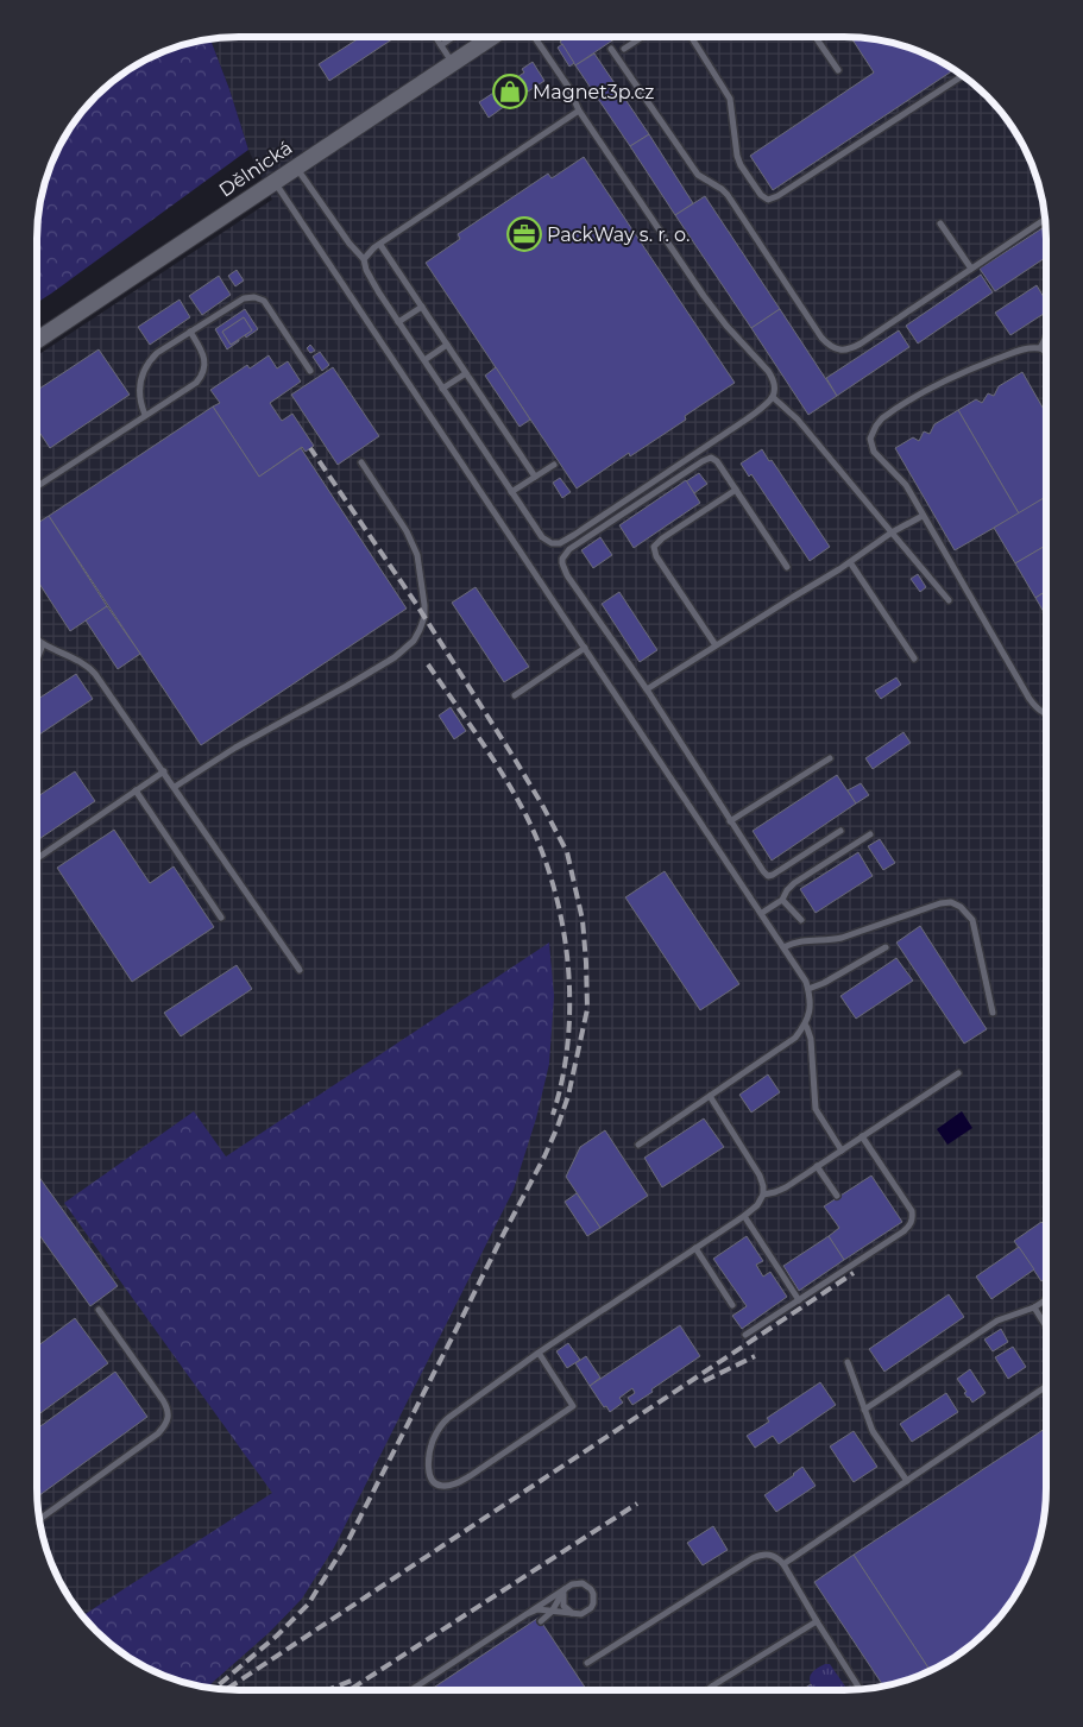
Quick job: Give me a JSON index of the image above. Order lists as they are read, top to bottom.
{
  "streets": {
    "street": ["Dělnická"]
  },
  "places": {
    "shop": ["Magnet3p.cz"],
    "office": ["PackWay s. r. o."]
  }
}
